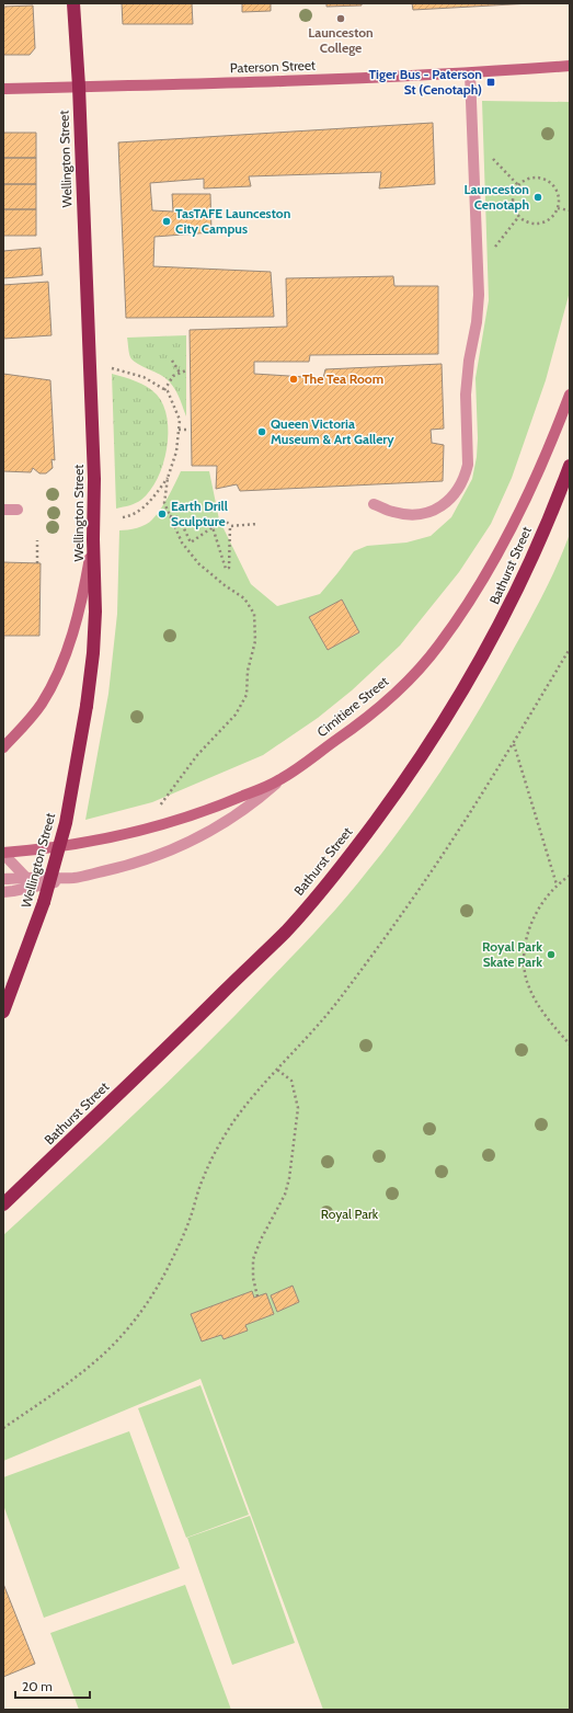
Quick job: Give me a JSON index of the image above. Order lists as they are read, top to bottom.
{
  "streets": {
    "highway": ["Wellington Street", "Bathurst Street"],
    "main road": ["Paterson Street", "Cimitiere Street"]
  },
  "crossings": [
    ["Paterson Street", "Wellington Street"]
  ],
  "parks": ["Royal Park"],
  "places": {
    "other": [
      "Launceston College",
      "Launceston Cenotaph",
      "TasTAFE Launceston City Campus",
      "The Tea Room",
      "Queen Victoria Museum & Art Gallery",
      "Earth Drill Sculpture",
      "Royal Park Skate Park"
    ],
    "transit": ["Tiger Bus - Paterson St (Cenotaph)"]
  },
  "scale_bar": "20 m"
}
